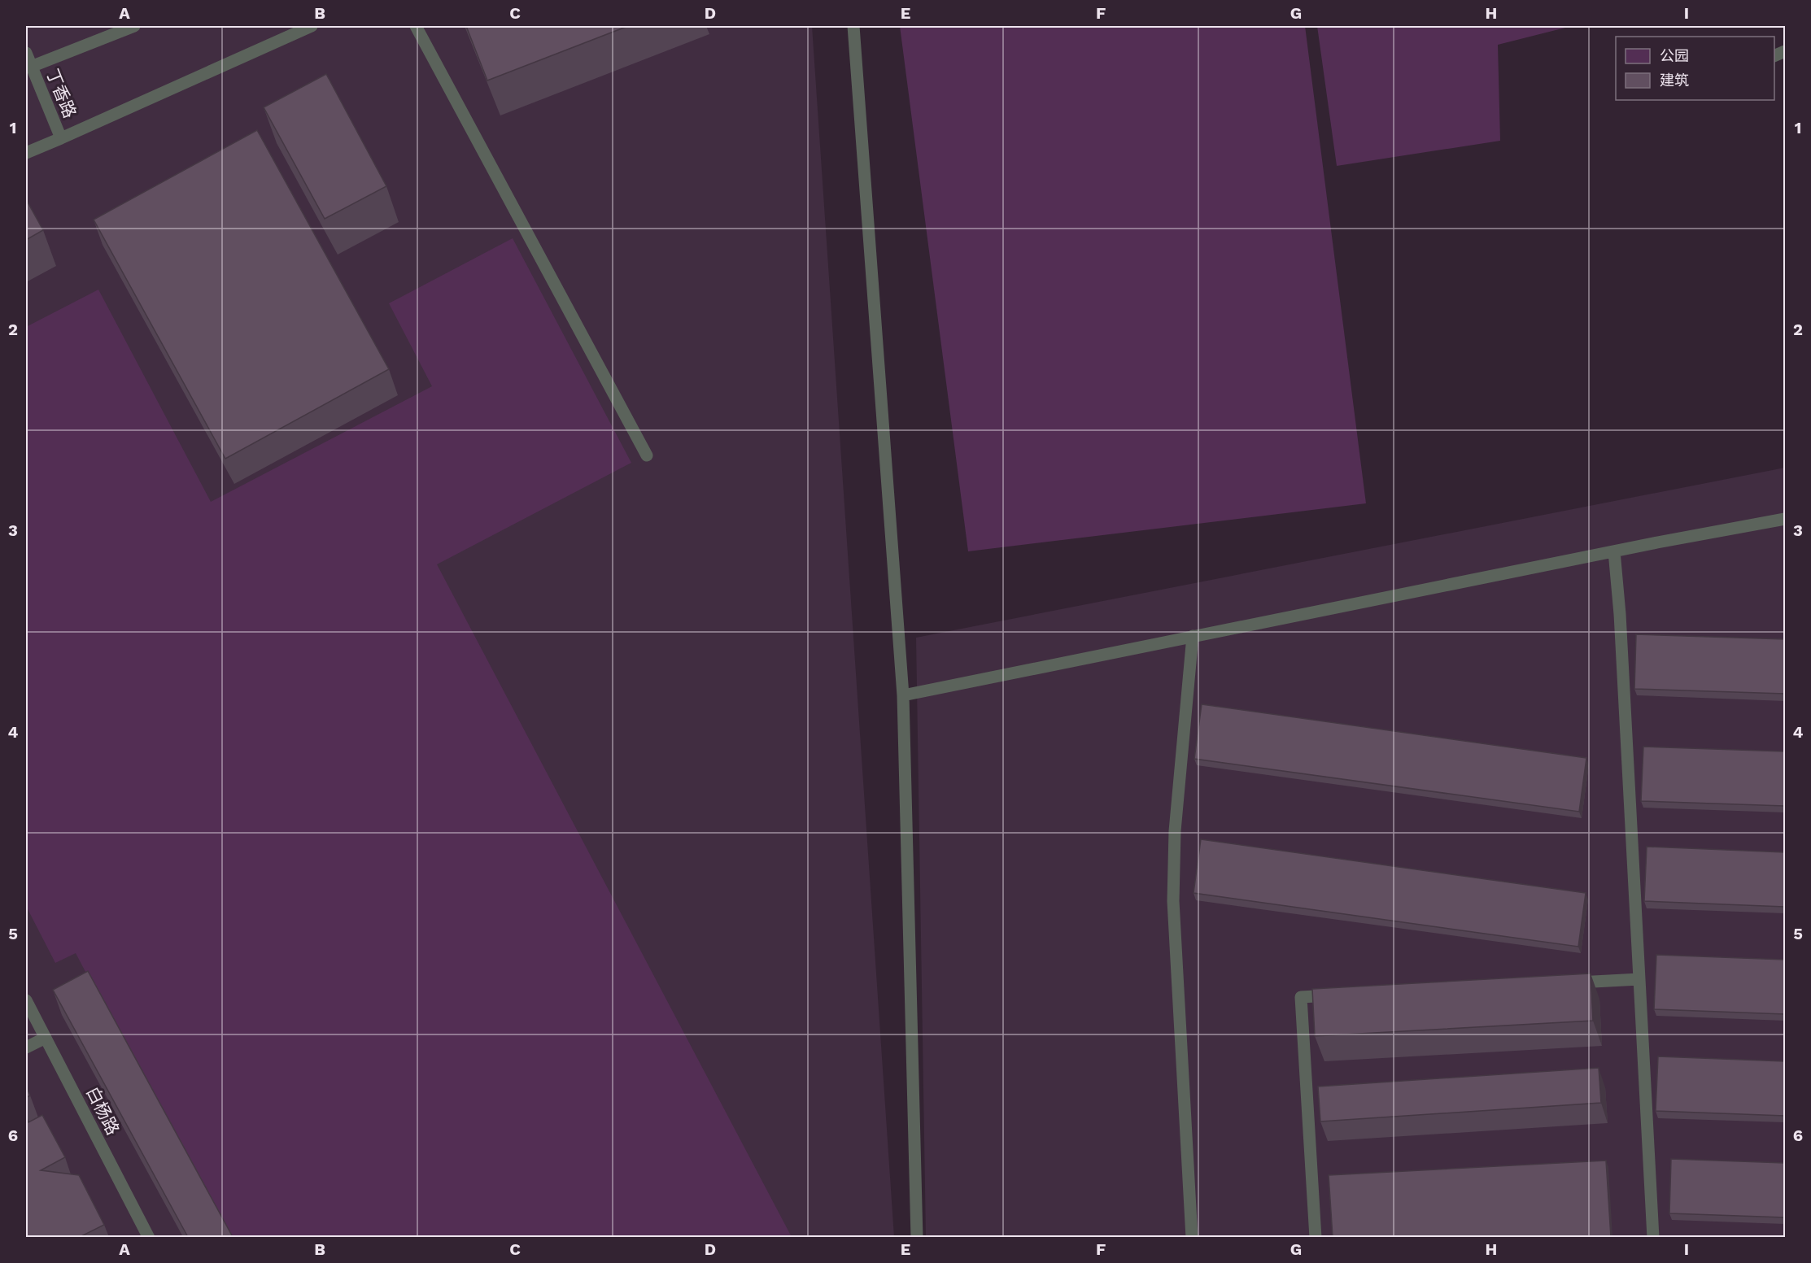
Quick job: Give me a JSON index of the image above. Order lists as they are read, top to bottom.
{
  "streets": {
    "lane": ["丁香路", "白杨路"]
  },
  "legend": ["公园", "建筑"],
  "grid": {
    "columns": [
      "A",
      "B",
      "C",
      "D",
      "E",
      "F",
      "G",
      "H",
      "I"
    ],
    "rows": [
      "1",
      "2",
      "3",
      "4",
      "5",
      "6"
    ]
  }
}
